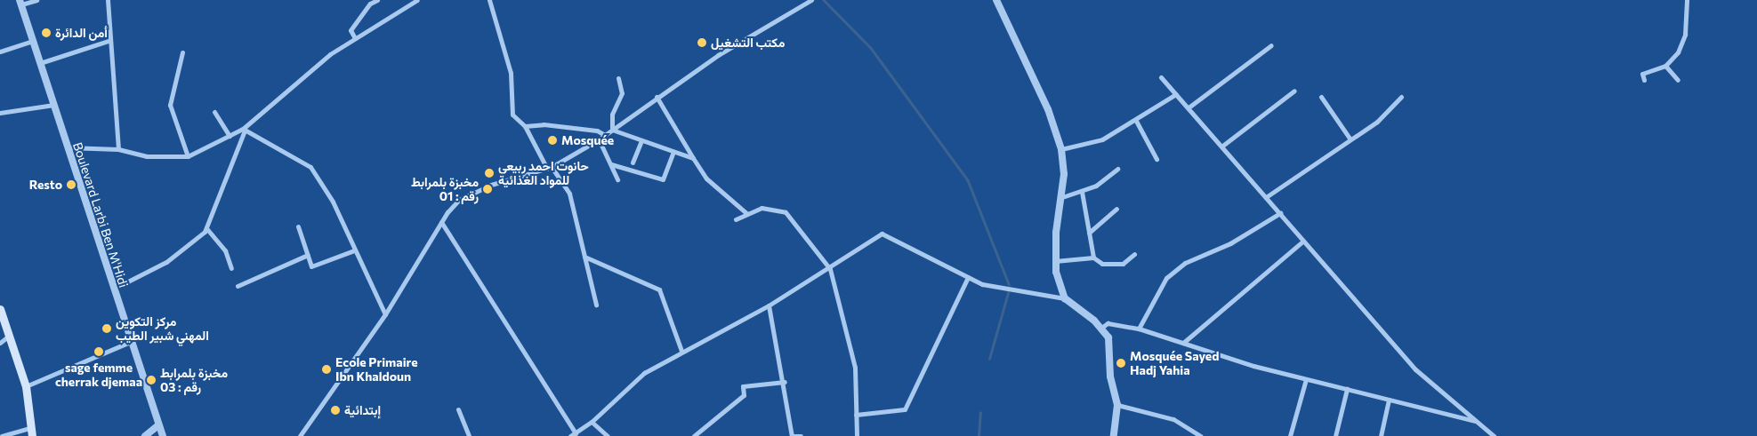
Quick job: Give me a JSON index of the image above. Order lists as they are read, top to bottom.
{
  "streets": {
    "street": ["Boulevard Larbi Ben M'Hidi"]
  },
  "places": [
    "أمن الدائرة",
    "مكتب التشغيل",
    "Mosquée",
    "حانوت احمد ربيعي للمواد الغذائية",
    "Resto",
    "مخبزة بلمرابط رقم : 01",
    "مركز التكوين المهني شبير الطيب",
    "sage femme cherrak djemaa",
    "Mosquée Sayed Hadj Yahia",
    "Ecole Primaire Ibn Khaldoun",
    "مخبزة بلمرابط رقم : 03",
    "إبتدائية"
  ]
}
